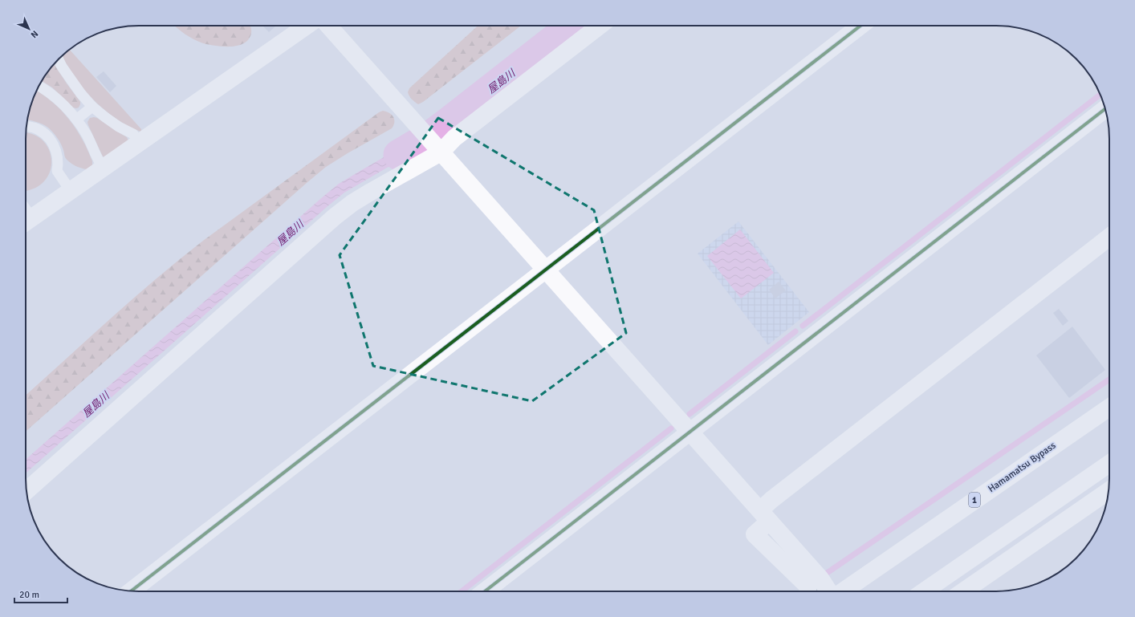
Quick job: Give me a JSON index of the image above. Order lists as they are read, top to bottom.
{
  "streets": {
    "main road": ["Hamamatsu Bypass", "1"]
  },
  "water": ["屋島川"],
  "scale_bar": "20 m",
  "north": "bottom right"
}
